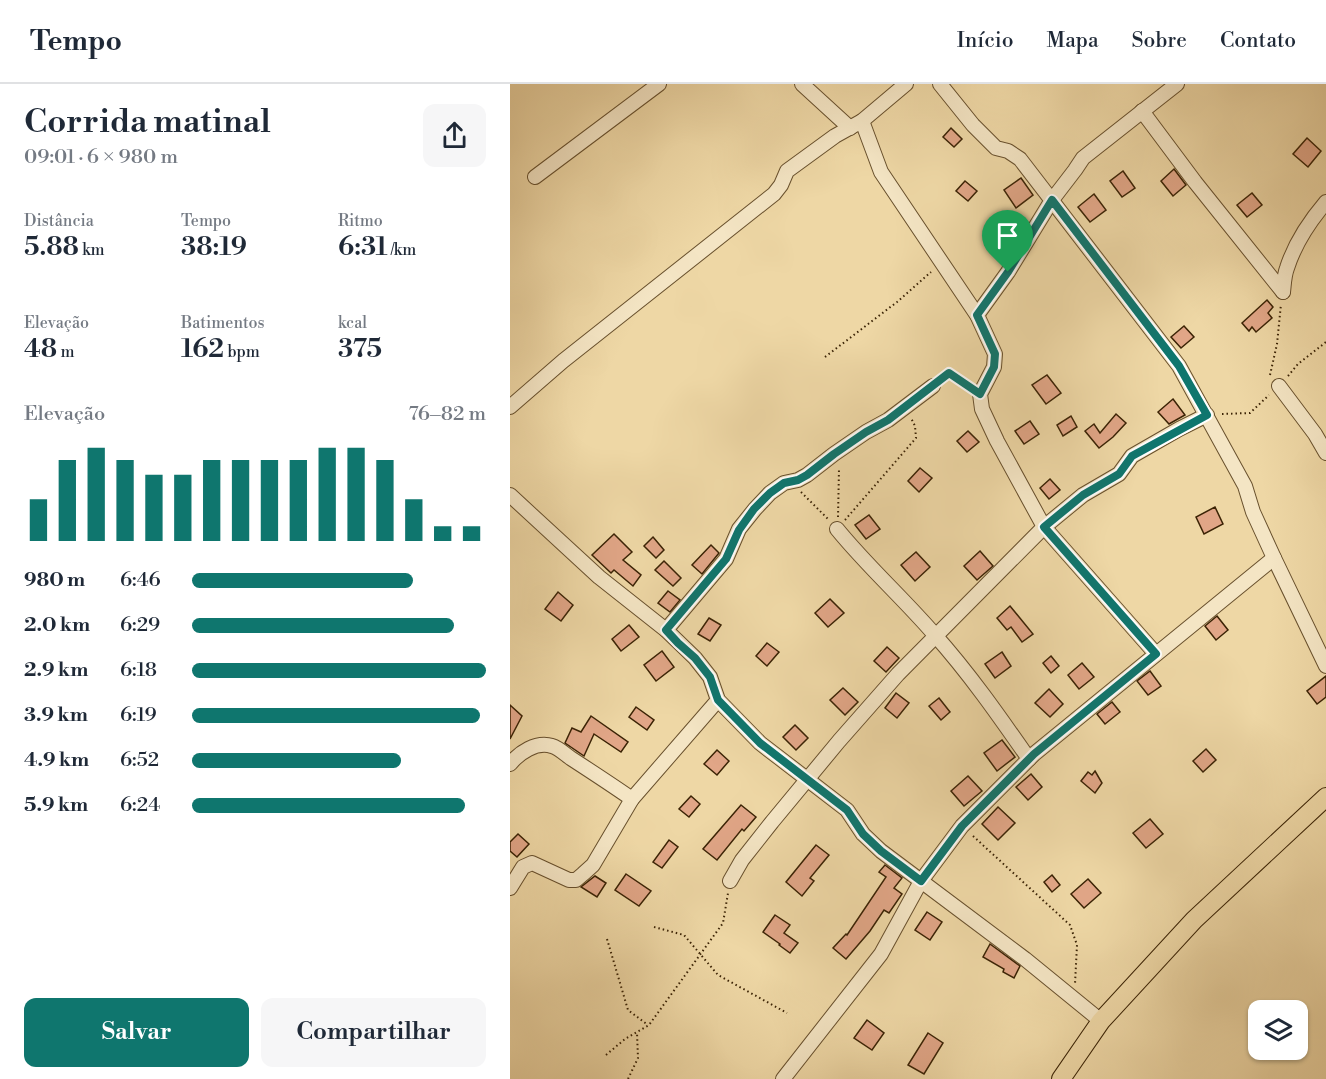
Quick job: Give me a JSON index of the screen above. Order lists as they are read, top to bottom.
{
  "page": {
    "header": "Tempo",
    "nav": [
      "Início",
      "Mapa",
      "Sobre",
      "Contato"
    ],
    "heading": ["Corrida matinal", "09:01 · 6 × 980 m"],
    "stats": [
      ["Distância", "5.88 km"],
      ["Tempo", "38:19"],
      ["Ritmo", "6:31 /km"],
      ["Elevação", "48 m"],
      ["Batimentos", "162 bpm"],
      ["kcal", "375"]
    ],
    "chart": ["Elevação", "76–82 m"],
    "list": [
      {
        "name": "980 m",
        "note": "6:46"
      },
      {
        "name": "2.0 km",
        "note": "6:29"
      },
      {
        "name": "2.9 km",
        "note": "6:18"
      },
      {
        "name": "3.9 km",
        "note": "6:19"
      },
      {
        "name": "4.9 km",
        "note": "6:52"
      },
      {
        "name": "5.9 km",
        "note": "6:24"
      }
    ],
    "buttons": ["Salvar", "Compartilhar"]
  }
}
